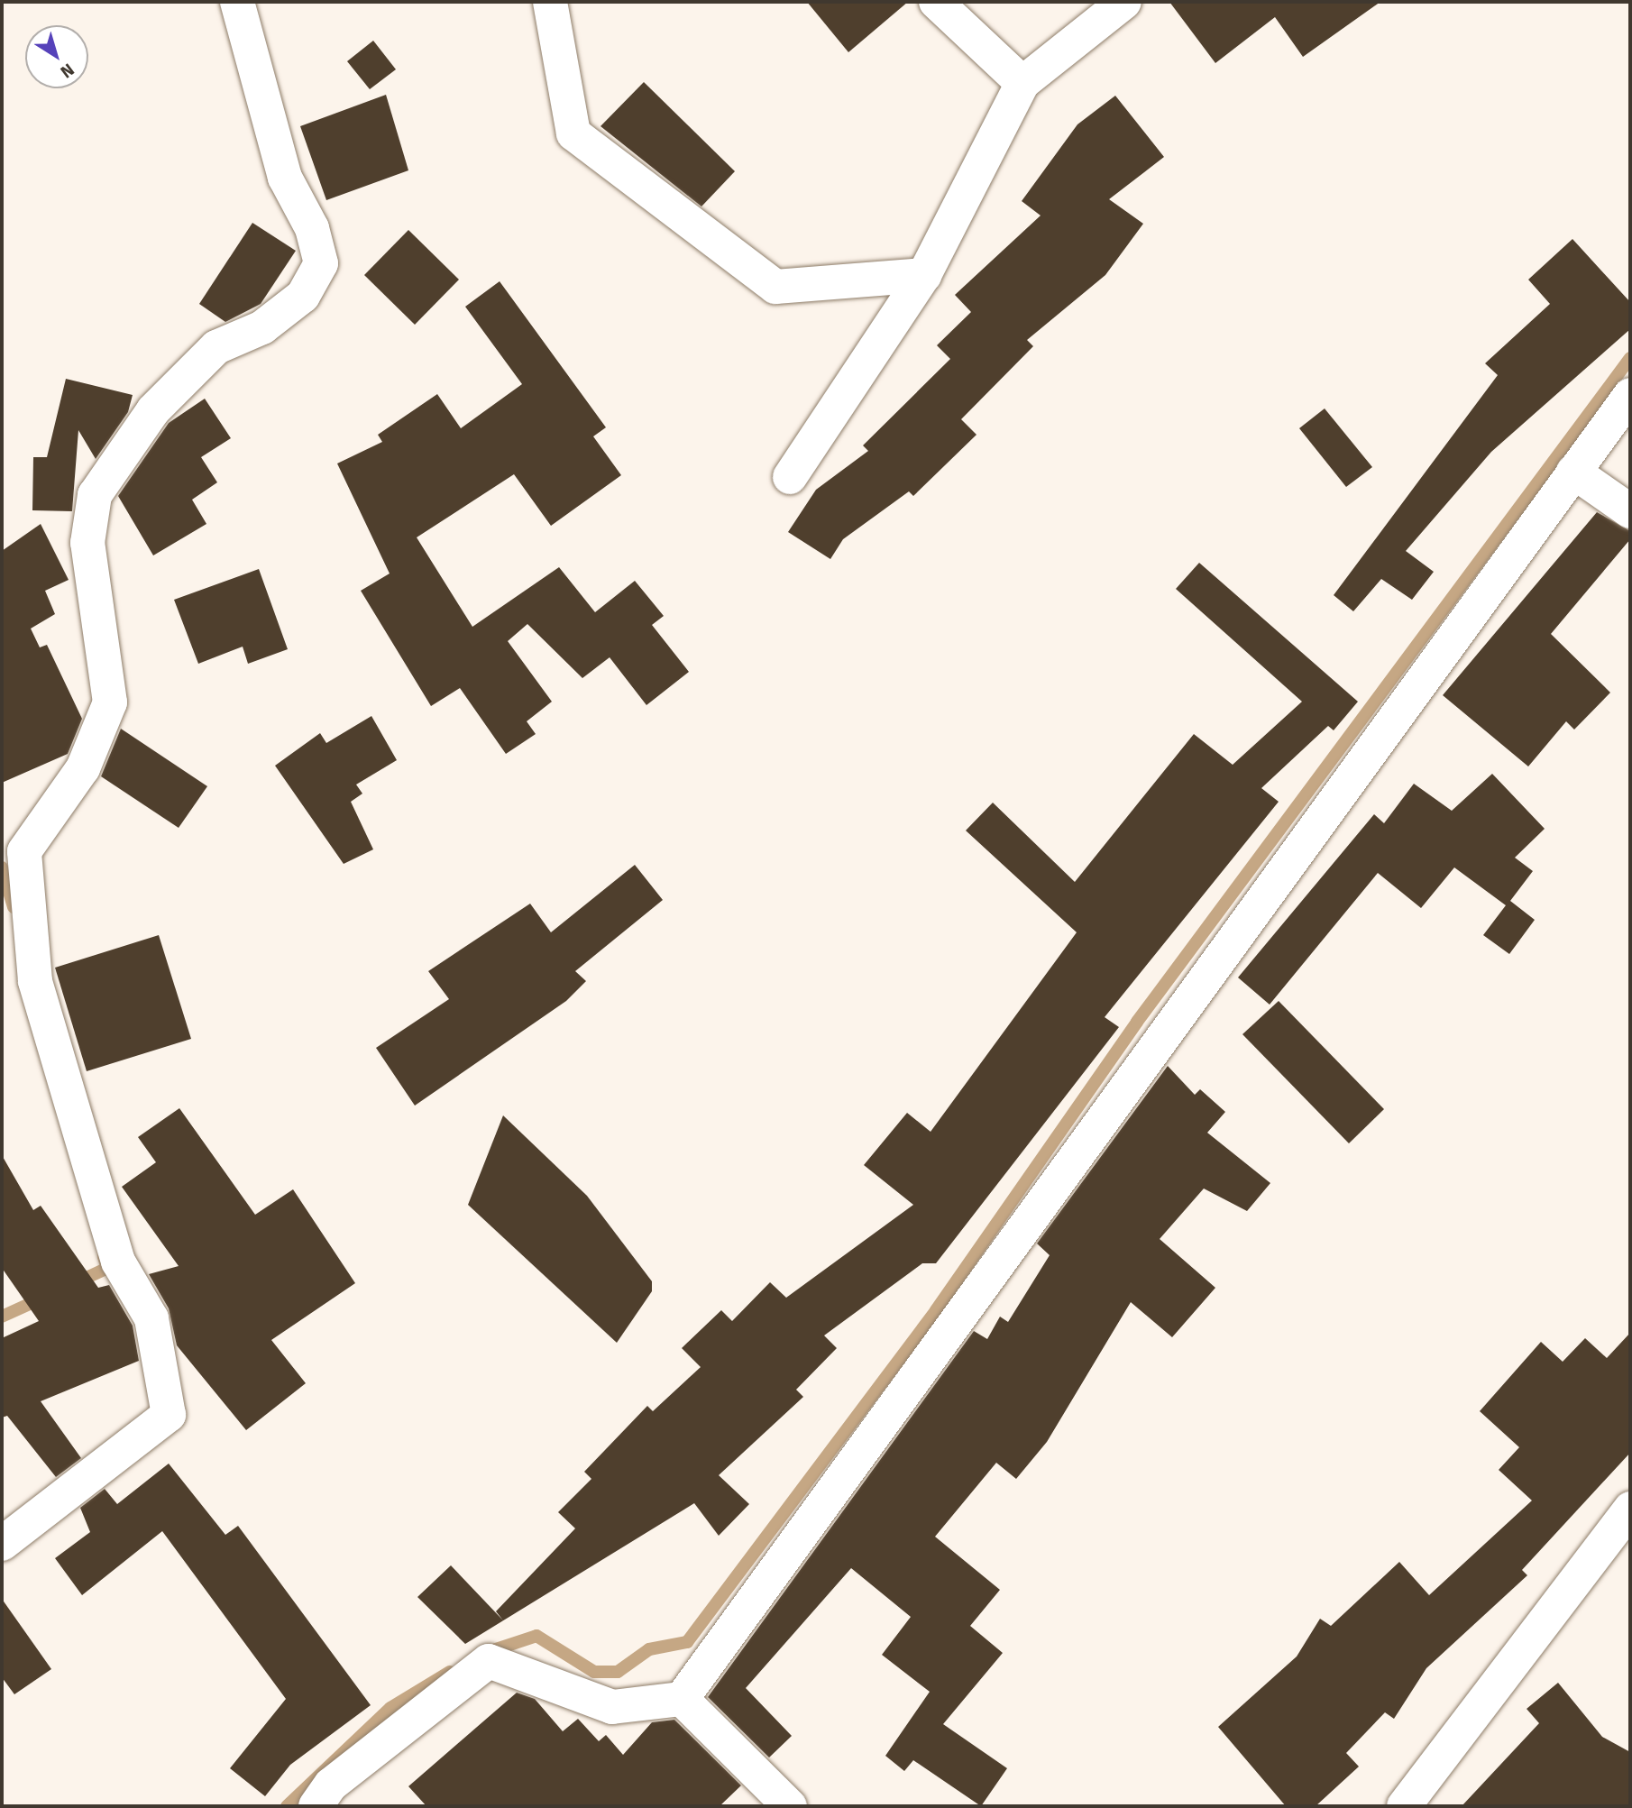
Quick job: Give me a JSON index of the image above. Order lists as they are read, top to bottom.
{
  "north": "bottom right"
}
